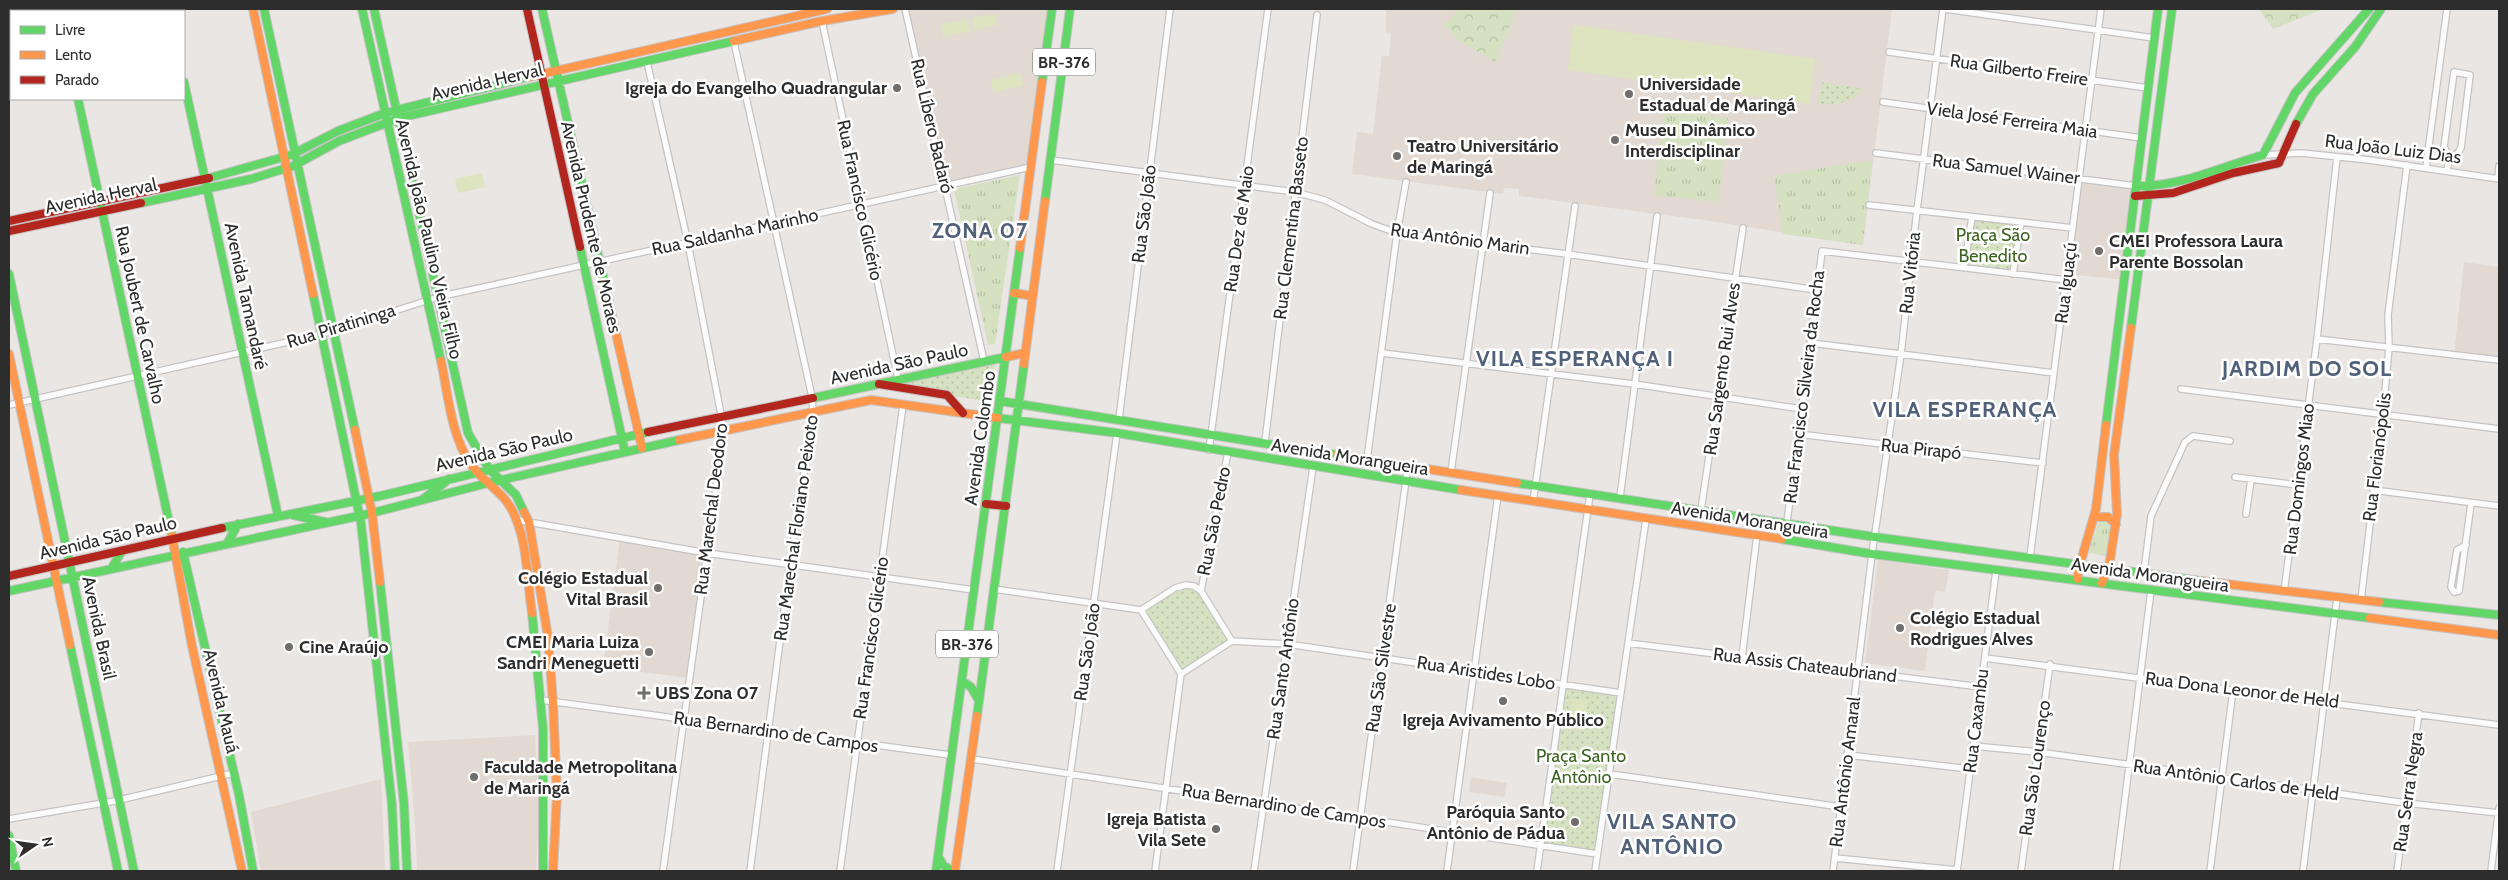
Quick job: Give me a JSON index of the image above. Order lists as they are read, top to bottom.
{
  "streets": {
    "main road": [
      "BR-376",
      "Avenida Herval",
      "Rua João Luiz Dias",
      "Avenida Prudente de Moraes",
      "Avenida João Paulino Vieira Filho",
      "Avenida Tamandaré",
      "Rua Joubert de Carvalho",
      "Avenida São Paulo",
      "Avenida Colombo",
      "Avenida Morangueira",
      "Avenida Brasil",
      "Avenida Mauá"
    ],
    "street": [
      "Rua Gilberto Freire",
      "Viela José Ferreira Maia",
      "Rua Líbero Badaró",
      "Rua Samuel Wainer",
      "Rua Francisco Glicério",
      "Rua São João",
      "Rua Clementina Basseto",
      "Rua Dez de Maio",
      "Rua Saldanha Marinho",
      "Rua Antônio Marin",
      "Rua Vitória",
      "Rua Iguaçú",
      "Rua Piratininga",
      "Rua Sargento Rui Alves",
      "Rua Francisco Silveira da Rocha",
      "Rua Pirapó",
      "Rua Florianópolis",
      "Rua Domingos Miao",
      "Rua Marechal Deodoro",
      "Rua São Pedro",
      "Rua Marechal Floriano Peixoto",
      "Rua Assis Chateaubriand",
      "Rua São Silvestre",
      "Rua Santo Antônio",
      "Rua Aristides Lobo",
      "Rua Dona Leonor de Held",
      "Rua Caxambu",
      "Rua Bernardino de Campos",
      "Rua São Lourenço",
      "Rua Antônio Amaral",
      "Rua Antônio Carlos de Held",
      "Rua Serra Negra"
    ]
  },
  "crossings": [
    ["Rua Gilberto Freire", "Rua Vitória"],
    ["Rua Gilberto Freire", "Rua Iguaçú"],
    ["Avenida Herval", "Rua Francisco Glicério"],
    ["Avenida Herval", "Avenida Prudente de Moraes"],
    ["Avenida Herval", "Avenida João Paulino Vieira Filho"],
    ["Avenida Herval", "Avenida Tamandaré"],
    ["Avenida Herval", "Rua Joubert de Carvalho"],
    ["Avenida Herval", "Rua Marechal Deodoro"],
    ["Avenida Herval", "Rua Marechal Floriano Peixoto"],
    ["Viela José Ferreira Maia", "Rua Vitória"],
    ["Viela José Ferreira Maia", "Rua Iguaçú"],
    ["Rua Líbero Badaró", "Rua Saldanha Marinho"],
    ["Rua Líbero Badaró", "Avenida São Paulo"],
    ["Rua João Luiz Dias", "Rua Samuel Wainer"],
    ["Rua João Luiz Dias", "Rua Florianópolis"],
    ["Rua João Luiz Dias", "Rua Domingos Miao"],
    ["Rua Samuel Wainer", "Rua Vitória"],
    ["Rua Samuel Wainer", "Rua Iguaçú"],
    ["Rua Francisco Glicério", "Rua Saldanha Marinho"],
    ["Rua Francisco Glicério", "Avenida São Paulo"],
    ["Rua Francisco Glicério", "Rua Bernardino de Campos"],
    ["Rua São João", "Rua Antônio Marin"],
    ["Rua São João", "Avenida Morangueira"],
    ["Rua São João", "Rua Bernardino de Campos"],
    ["Avenida Prudente de Moraes", "Rua Saldanha Marinho"],
    ["Avenida Prudente de Moraes", "Avenida São Paulo"],
    ["Rua Clementina Basseto", "Rua Antônio Marin"],
    ["Rua Clementina Basseto", "Avenida Morangueira"],
    ["Rua Dez de Maio", "Rua Antônio Marin"],
    ["Rua Dez de Maio", "Avenida Morangueira"],
    ["Rua Saldanha Marinho", "Avenida João Paulino Vieira Filho"],
    ["Rua Saldanha Marinho", "Rua Piratininga"],
    ["Rua Saldanha Marinho", "Avenida Colombo"],
    ["Rua Saldanha Marinho", "Rua Marechal Deodoro"],
    ["Rua Saldanha Marinho", "Rua Marechal Floriano Peixoto"],
    ["Avenida João Paulino Vieira Filho", "Rua Piratininga"],
    ["Avenida João Paulino Vieira Filho", "Avenida São Paulo"],
    ["Avenida João Paulino Vieira Filho", "Rua Bernardino de Campos"],
    ["Rua Antônio Marin", "Rua Sargento Rui Alves"],
    ["Rua Antônio Marin", "Rua Francisco Silveira da Rocha"],
    ["Rua Antônio Marin", "Avenida Colombo"],
    ["Rua Vitória", "Rua Francisco Silveira da Rocha"],
    ["Rua Vitória", "Rua Pirapó"],
    ["Rua Vitória", "Avenida Morangueira"],
    ["Rua Vitória", "Rua Antônio Amaral"],
    ["Rua Iguaçú", "Rua Pirapó"],
    ["Rua Iguaçú", "Avenida Morangueira"],
    ["Avenida Tamandaré", "Rua Piratininga"],
    ["Avenida Tamandaré", "Avenida São Paulo"],
    ["Rua Joubert de Carvalho", "Rua Piratininga"],
    ["Rua Joubert de Carvalho", "Avenida São Paulo"],
    ["Rua Joubert de Carvalho", "Avenida Mauá"],
    ["Rua Piratininga", "Avenida Brasil"],
    ["Avenida São Paulo", "Avenida Colombo"],
    ["Avenida São Paulo", "Avenida Morangueira"],
    ["Avenida São Paulo", "Rua Marechal Deodoro"],
    ["Avenida São Paulo", "Rua Marechal Floriano Peixoto"],
    ["Avenida São Paulo", "Avenida Brasil"],
    ["Avenida São Paulo", "Avenida Mauá"],
    ["Rua Sargento Rui Alves", "Avenida Morangueira"],
    ["Rua Francisco Silveira da Rocha", "Rua Pirapó"],
    ["Rua Francisco Silveira da Rocha", "Avenida Morangueira"],
    ["Avenida Colombo", "Avenida Morangueira"],
    ["Avenida Colombo", "Rua Bernardino de Campos"],
    ["Avenida Morangueira", "Rua Florianópolis"],
    ["Avenida Morangueira", "Rua Domingos Miao"],
    ["Avenida Morangueira", "Rua São Pedro"],
    ["Avenida Morangueira", "Rua São Silvestre"],
    ["Avenida Morangueira", "Rua Santo Antônio"],
    ["Avenida Morangueira", "Rua Caxambu"],
    ["Avenida Morangueira", "Rua Antônio Amaral"],
    ["Rua Marechal Deodoro", "Rua Bernardino de Campos"],
    ["Rua Marechal Floriano Peixoto", "Rua Bernardino de Campos"],
    ["Rua Assis Chateaubriand", "Rua Caxambu"],
    ["Rua Assis Chateaubriand", "Rua Antônio Amaral"],
    ["Rua São Silvestre", "Rua Aristides Lobo"],
    ["Rua São Silvestre", "Rua Bernardino de Campos"],
    ["Rua Santo Antônio", "Rua Aristides Lobo"],
    ["Rua Santo Antônio", "Rua Bernardino de Campos"],
    ["Rua Dona Leonor de Held", "Rua Caxambu"],
    ["Rua Dona Leonor de Held", "Rua São Lourenço"],
    ["Rua Dona Leonor de Held", "Rua Serra Negra"],
    ["Rua Caxambu", "Rua Antônio Carlos de Held"],
    ["Rua São Lourenço", "Rua Antônio Carlos de Held"],
    ["Rua Antônio Carlos de Held", "Rua Serra Negra"]
  ],
  "districts": [
    "ZONA 07",
    "VILA ESPERANÇA I",
    "JARDIM DO SOL",
    "VILA ESPERANÇA",
    "VILA SANTO ANTÔNIO"
  ],
  "parks": ["Praça São Benedito", "Praça Santo Antônio"],
  "places": {
    "other": [
      "Igreja do Evangelho Quadrangular",
      "Universidade Estadual de Maringá",
      "Museu Dinâmico Interdisciplinar",
      "Teatro Universitário de Maringá",
      "CMEI Professora Laura Parente Bossolan",
      "Colégio Estadual Vital Brasil",
      "Colégio Estadual Rodrigues Alves",
      "Cine Araújo",
      "CMEI Maria Luiza Sandri Meneguetti",
      "Igreja Avivamento Público",
      "Faculdade Metropolitana de Maringá",
      "Paróquia Santo Antônio de Pádua",
      "Igreja Batista Vila Sete"
    ],
    "health": ["UBS Zona 07"]
  },
  "legend": ["Livre", "Lento", "Parado"],
  "north": "right"
}
